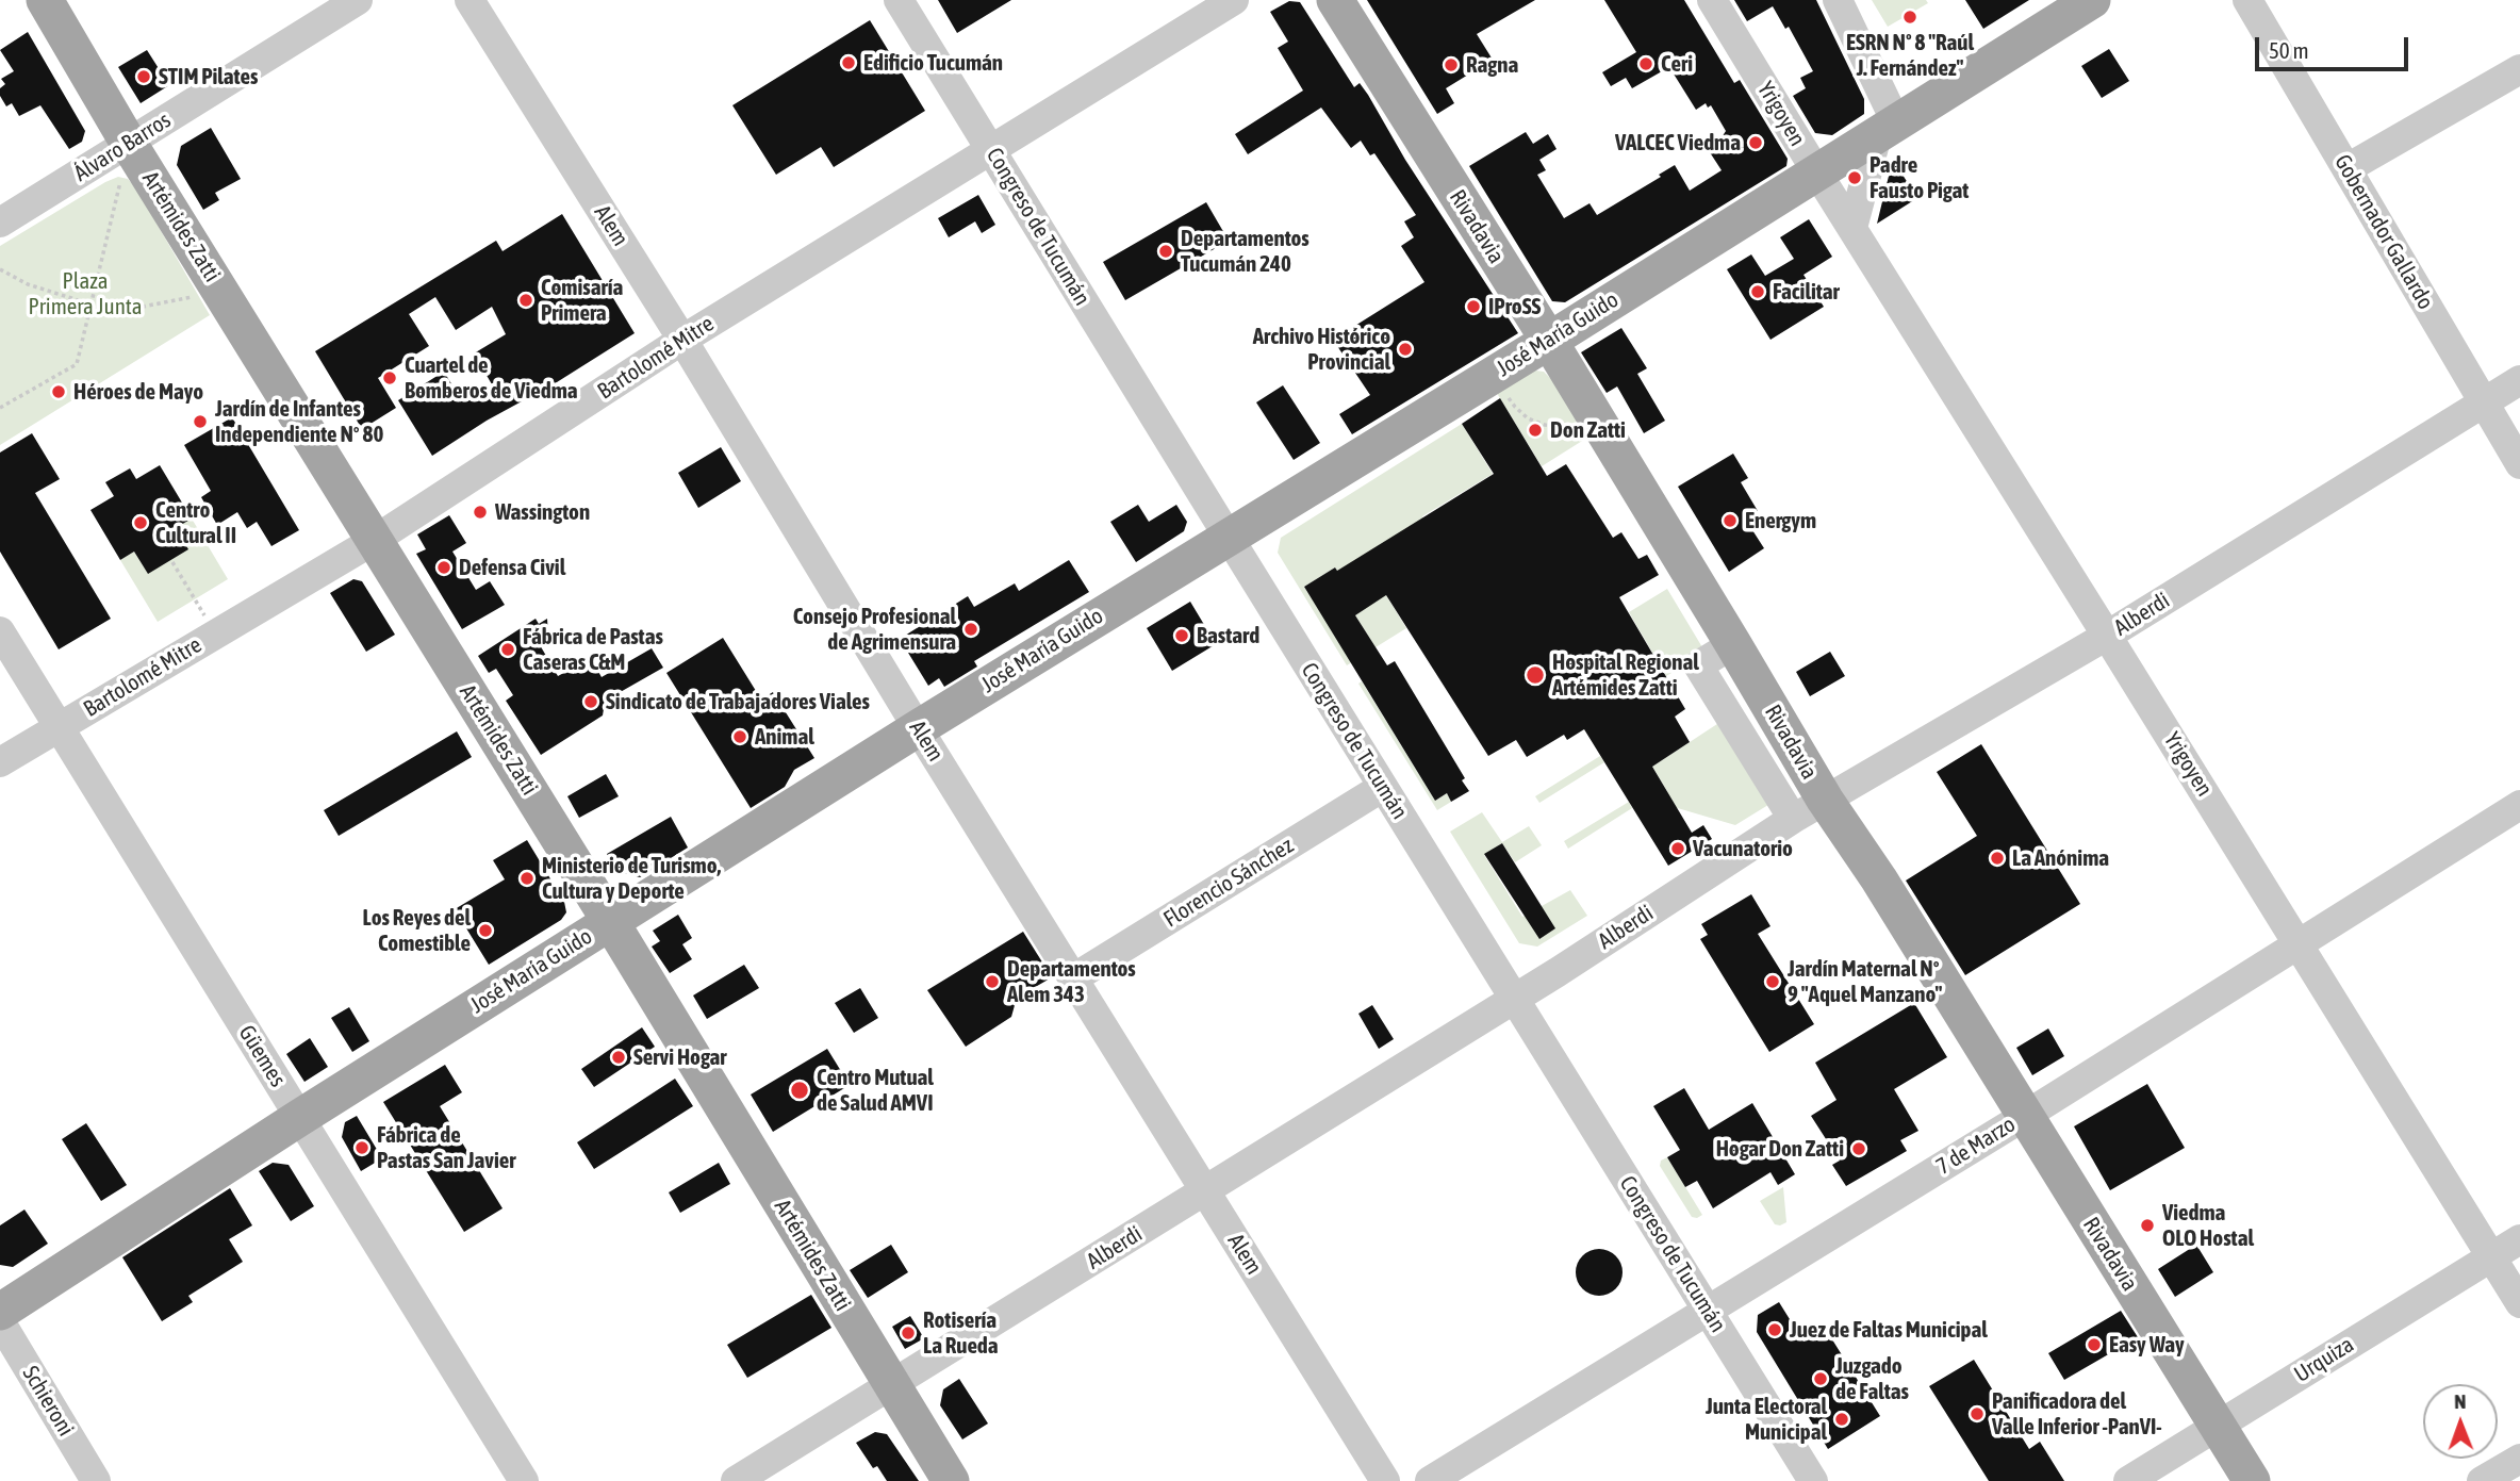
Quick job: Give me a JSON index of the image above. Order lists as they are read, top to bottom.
{
  "streets": {
    "main road": ["Artémides Zatti", "Rivadavia", "José María Guido"],
    "street": [
      "Yrigoyen",
      "Álvaro Barros",
      "Alem",
      "Congreso de Tucumán",
      "Gobernador Gallardo",
      "Bartolomé Mitre",
      "Alberdi",
      "Florencio Sánchez",
      "Güemes",
      "7 de Marzo",
      "Urquiza",
      "Schieroni"
    ]
  },
  "crossings": [
    ["Yrigoyen", "José María Guido"],
    ["Yrigoyen", "Alberdi"],
    ["Yrigoyen", "7 de Marzo"],
    ["Yrigoyen", "Urquiza"],
    ["Álvaro Barros", "Artémides Zatti"],
    ["Alem", "José María Guido"],
    ["Alem", "Bartolomé Mitre"],
    ["Alem", "Alberdi"],
    ["Alem", "Florencio Sánchez"],
    ["Artémides Zatti", "José María Guido"],
    ["Artémides Zatti", "Bartolomé Mitre"],
    ["Artémides Zatti", "Alberdi"],
    ["Congreso de Tucumán", "José María Guido"],
    ["Congreso de Tucumán", "Bartolomé Mitre"],
    ["Congreso de Tucumán", "Alberdi"],
    ["Congreso de Tucumán", "Florencio Sánchez"],
    ["Congreso de Tucumán", "7 de Marzo"],
    ["Rivadavia", "José María Guido"],
    ["Rivadavia", "Alberdi"],
    ["Rivadavia", "7 de Marzo"],
    ["Rivadavia", "Urquiza"],
    ["Gobernador Gallardo", "Alberdi"],
    ["José María Guido", "Güemes"],
    ["Bartolomé Mitre", "Güemes"]
  ],
  "parks": ["Plaza Primera Junta"],
  "places": [
    "ESRN Nº 8 \"Raúl J. Fernández\"",
    "Edificio Tucumán",
    "Ceri",
    "Ragna",
    "STIM Pilates",
    "VALCEC Viedma",
    "Padre Fausto Pigat",
    "Departamentos Tucumán 240",
    "Facilitar",
    "Comisaría Primera",
    "IProSS",
    "Archivo Histórico Provincial",
    "Cuartel de Bomberos de Viedma",
    "Héroes de Mayo",
    "Jardín de Infantes Independiente N° 80",
    "Don Zatti",
    "Wassington",
    "Energym",
    "Centro Cultural II",
    "Defensa Civil",
    "Consejo Profesional de Agrimensura",
    "Bastard",
    "Fábrica de Pastas Caseras C&M",
    "Hospital Regional Artémides Zatti",
    "Sindicato de Trabajadores Viales",
    "Animal",
    "Vacunatorio",
    "La Anónima",
    "Ministerio de Turismo, Cultura y Deporte",
    "Los Reyes del Comestible",
    "Departamentos Alem 343",
    "Jardín Maternal N° 9 \"Aquel Manzano\"",
    "Servi Hogar",
    "Centro Mutual de Salud AMVI",
    "Fábrica de Pastas San Javier",
    "Hogar Don Zatti",
    "Viedma OLO Hostal",
    "Juez de Faltas Municipal",
    "Rotisería La Rueda",
    "Easy Way",
    "Juzgado de Faltas",
    "Panificadora del Valle Inferior -PanVI-",
    "Junta Electoral Municipal"
  ],
  "scale_bar": "50 m",
  "north": "top"
}
